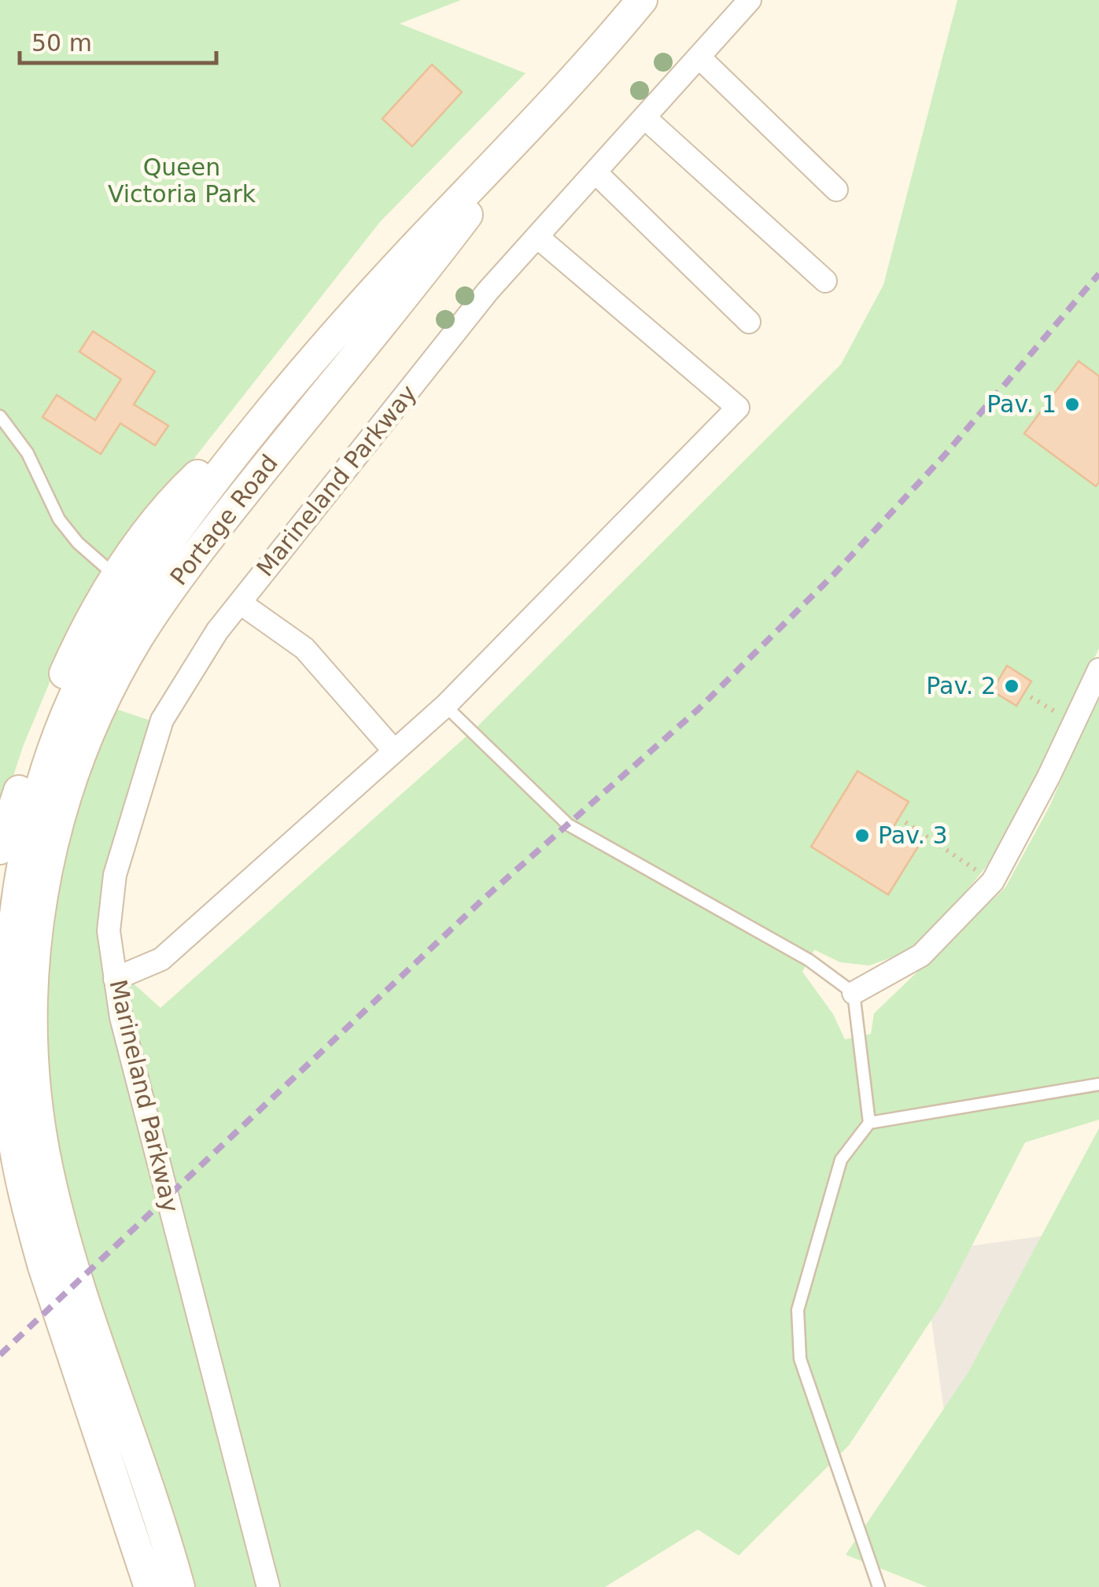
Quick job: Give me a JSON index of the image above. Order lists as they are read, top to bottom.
{
  "streets": {
    "main road": ["Portage Road"],
    "street": ["Marineland Parkway"]
  },
  "parks": ["Queen Victoria Park"],
  "places": ["Pav. 1", "Pav. 2", "Pav. 3"],
  "scale_bar": "50 m"
}
